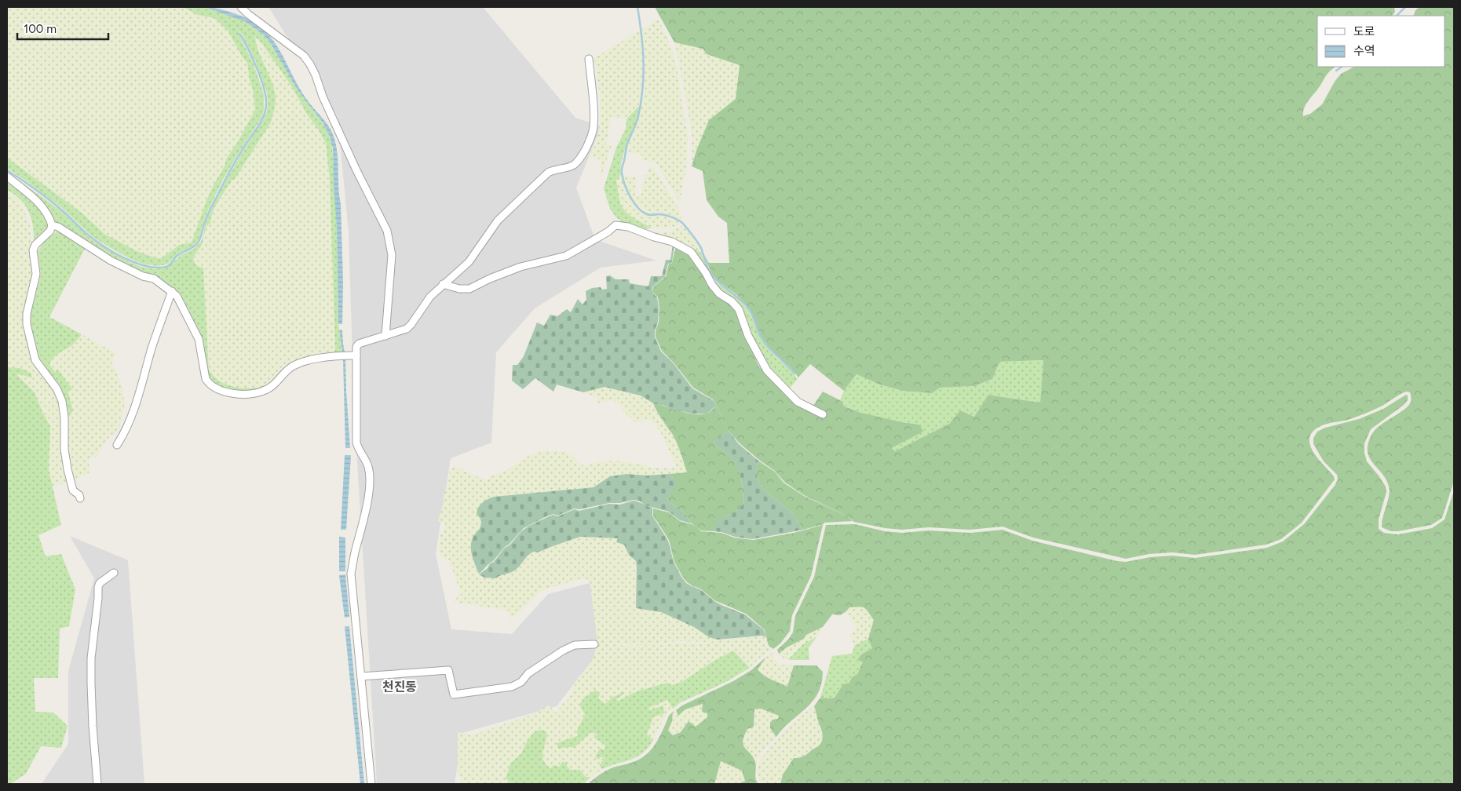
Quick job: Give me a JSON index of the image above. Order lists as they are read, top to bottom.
{
  "districts": ["천진동"],
  "legend": ["도로", "수역"],
  "scale_bar": "100 m"
}
